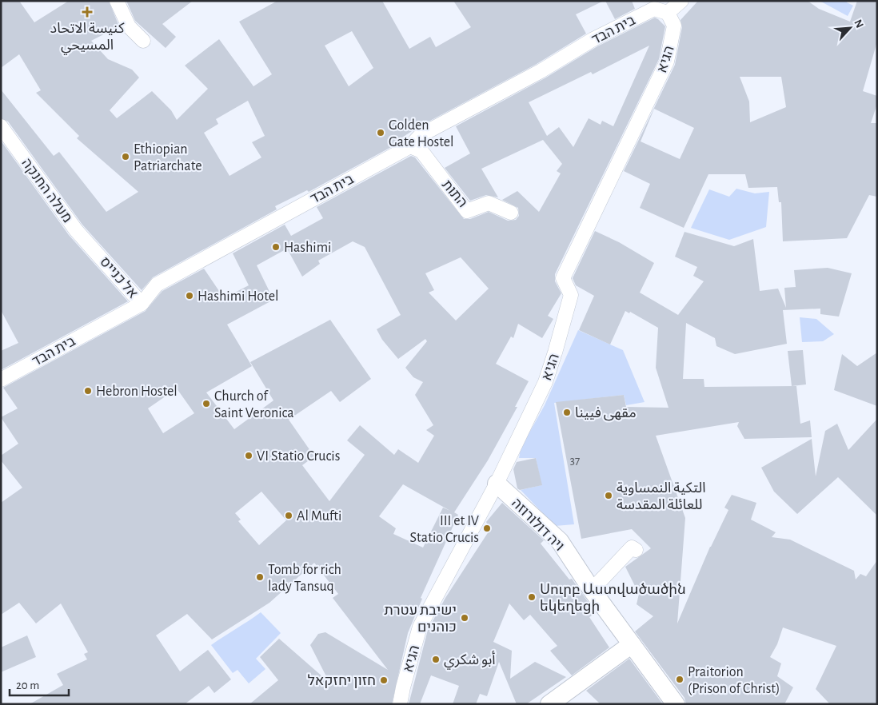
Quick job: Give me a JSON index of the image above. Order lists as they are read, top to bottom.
{
  "streets": {
    "street": [
      "בית הבד",
      "הגיא",
      "מעלה החנקה",
      "התות",
      "אל כנייס",
      "ויה דולורוזה"
    ]
  },
  "crossings": [
    ["בית הבד", "הגיא"],
    ["בית הבד", "התות"],
    ["בית הבד", "אל כנייס"],
    ["הגיא", "ויה דולורוזה"],
    ["מעלה החנקה", "אל כנייס"]
  ],
  "places": {
    "health": ["كنيسة الاتحاد المسيحي"],
    "other": [
      "Golden Gate Hostel",
      "Ethiopian Patriarchate",
      "Hashimi",
      "Hashimi Hotel",
      "Hebron Hostel",
      "Church of Saint Veronica",
      "مقهى فيينا",
      "VI Statio Crucis",
      "التكية النمساوية للعائلة المقدسة",
      "Al Mufti",
      "III et IV Statio Crucis",
      "Tomb for rich lady Tansuq",
      "Սուրբ Աստվածածին եկեղեցի",
      "ישיבת עטרת כוהנים",
      "أبو شكري",
      "Praitorion (Prison of Christ)",
      "חזון יחזקאל"
    ]
  },
  "house_numbers": ["37"],
  "scale_bar": "20 m",
  "north": "top right"
}
